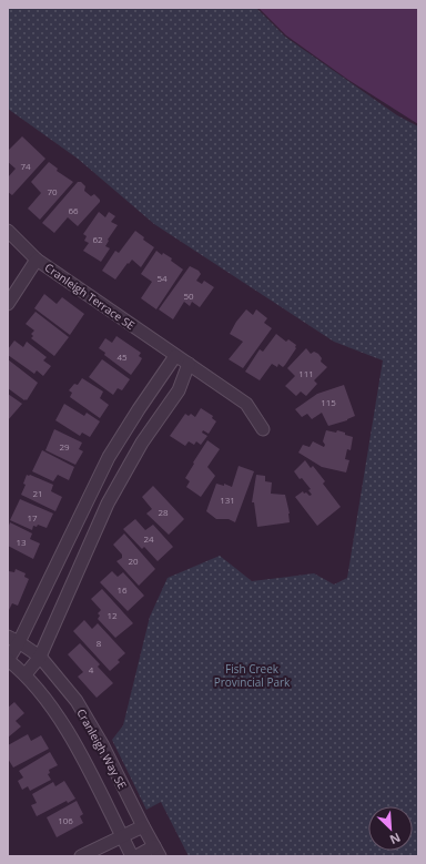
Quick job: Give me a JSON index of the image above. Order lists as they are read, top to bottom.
{
  "streets": {
    "street": ["Cranleigh Terrace SE", "Cranleigh Way SE"]
  },
  "parks": ["Fish Creek Provincial Park"],
  "house_numbers": [
    "74",
    "70",
    "66",
    "62",
    "54",
    "50",
    "45",
    "111",
    "115",
    "29",
    "21",
    "131",
    "28",
    "17",
    "24",
    "13",
    "20",
    "16",
    "12",
    "8",
    "4",
    "106"
  ],
  "north": "bottom right"
}
